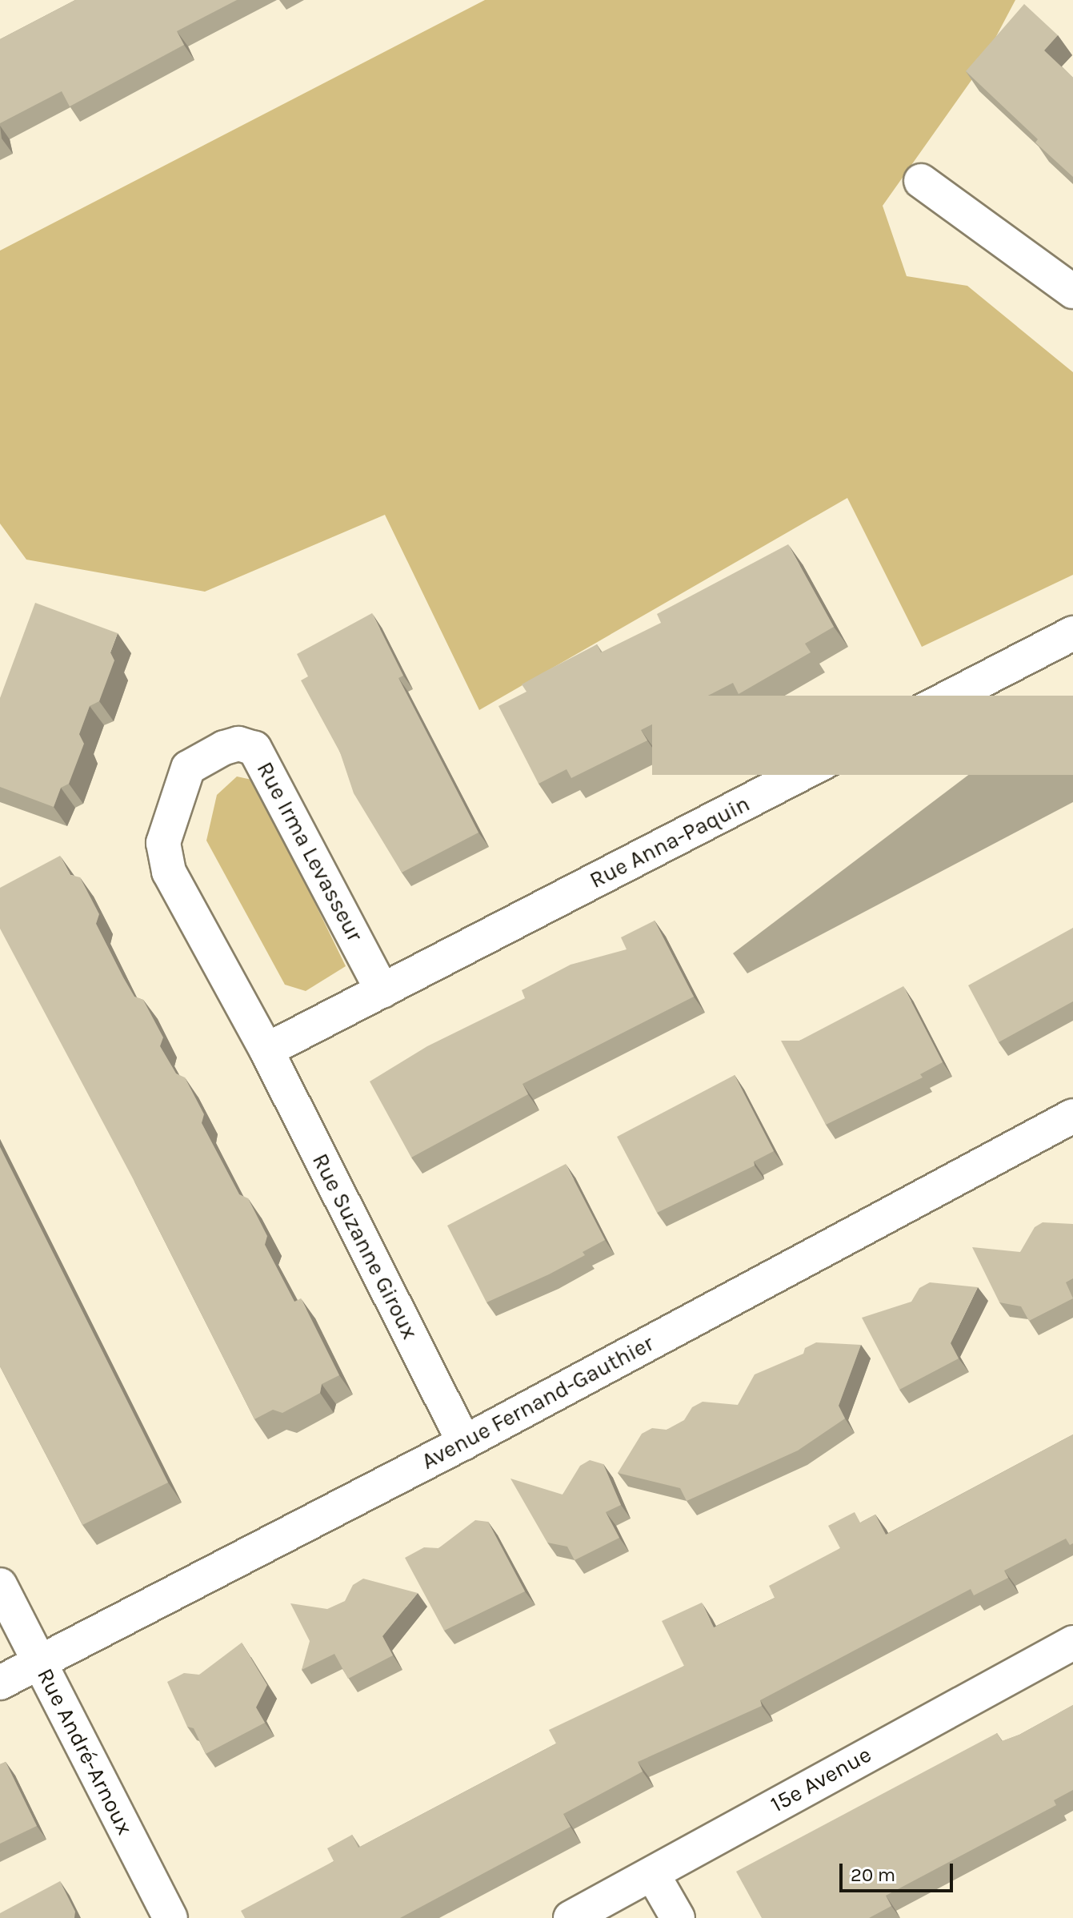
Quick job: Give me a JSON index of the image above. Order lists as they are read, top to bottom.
{
  "streets": {
    "street": [
      "Rue Anna-Paquin",
      "Rue Irma Levasseur",
      "Rue Suzanne Giroux",
      "Avenue Fernand-Gauthier",
      "Rue André-Arnoux",
      "15e Avenue"
    ]
  },
  "crossings": [
    ["Rue Anna-Paquin", "Rue Irma Levasseur"],
    ["Rue Anna-Paquin", "Rue Suzanne Giroux"],
    ["Rue Irma Levasseur", "Rue Suzanne Giroux"],
    ["Rue Suzanne Giroux", "Avenue Fernand-Gauthier"],
    ["Avenue Fernand-Gauthier", "Rue André-Arnoux"]
  ],
  "scale_bar": "20 m"
}
